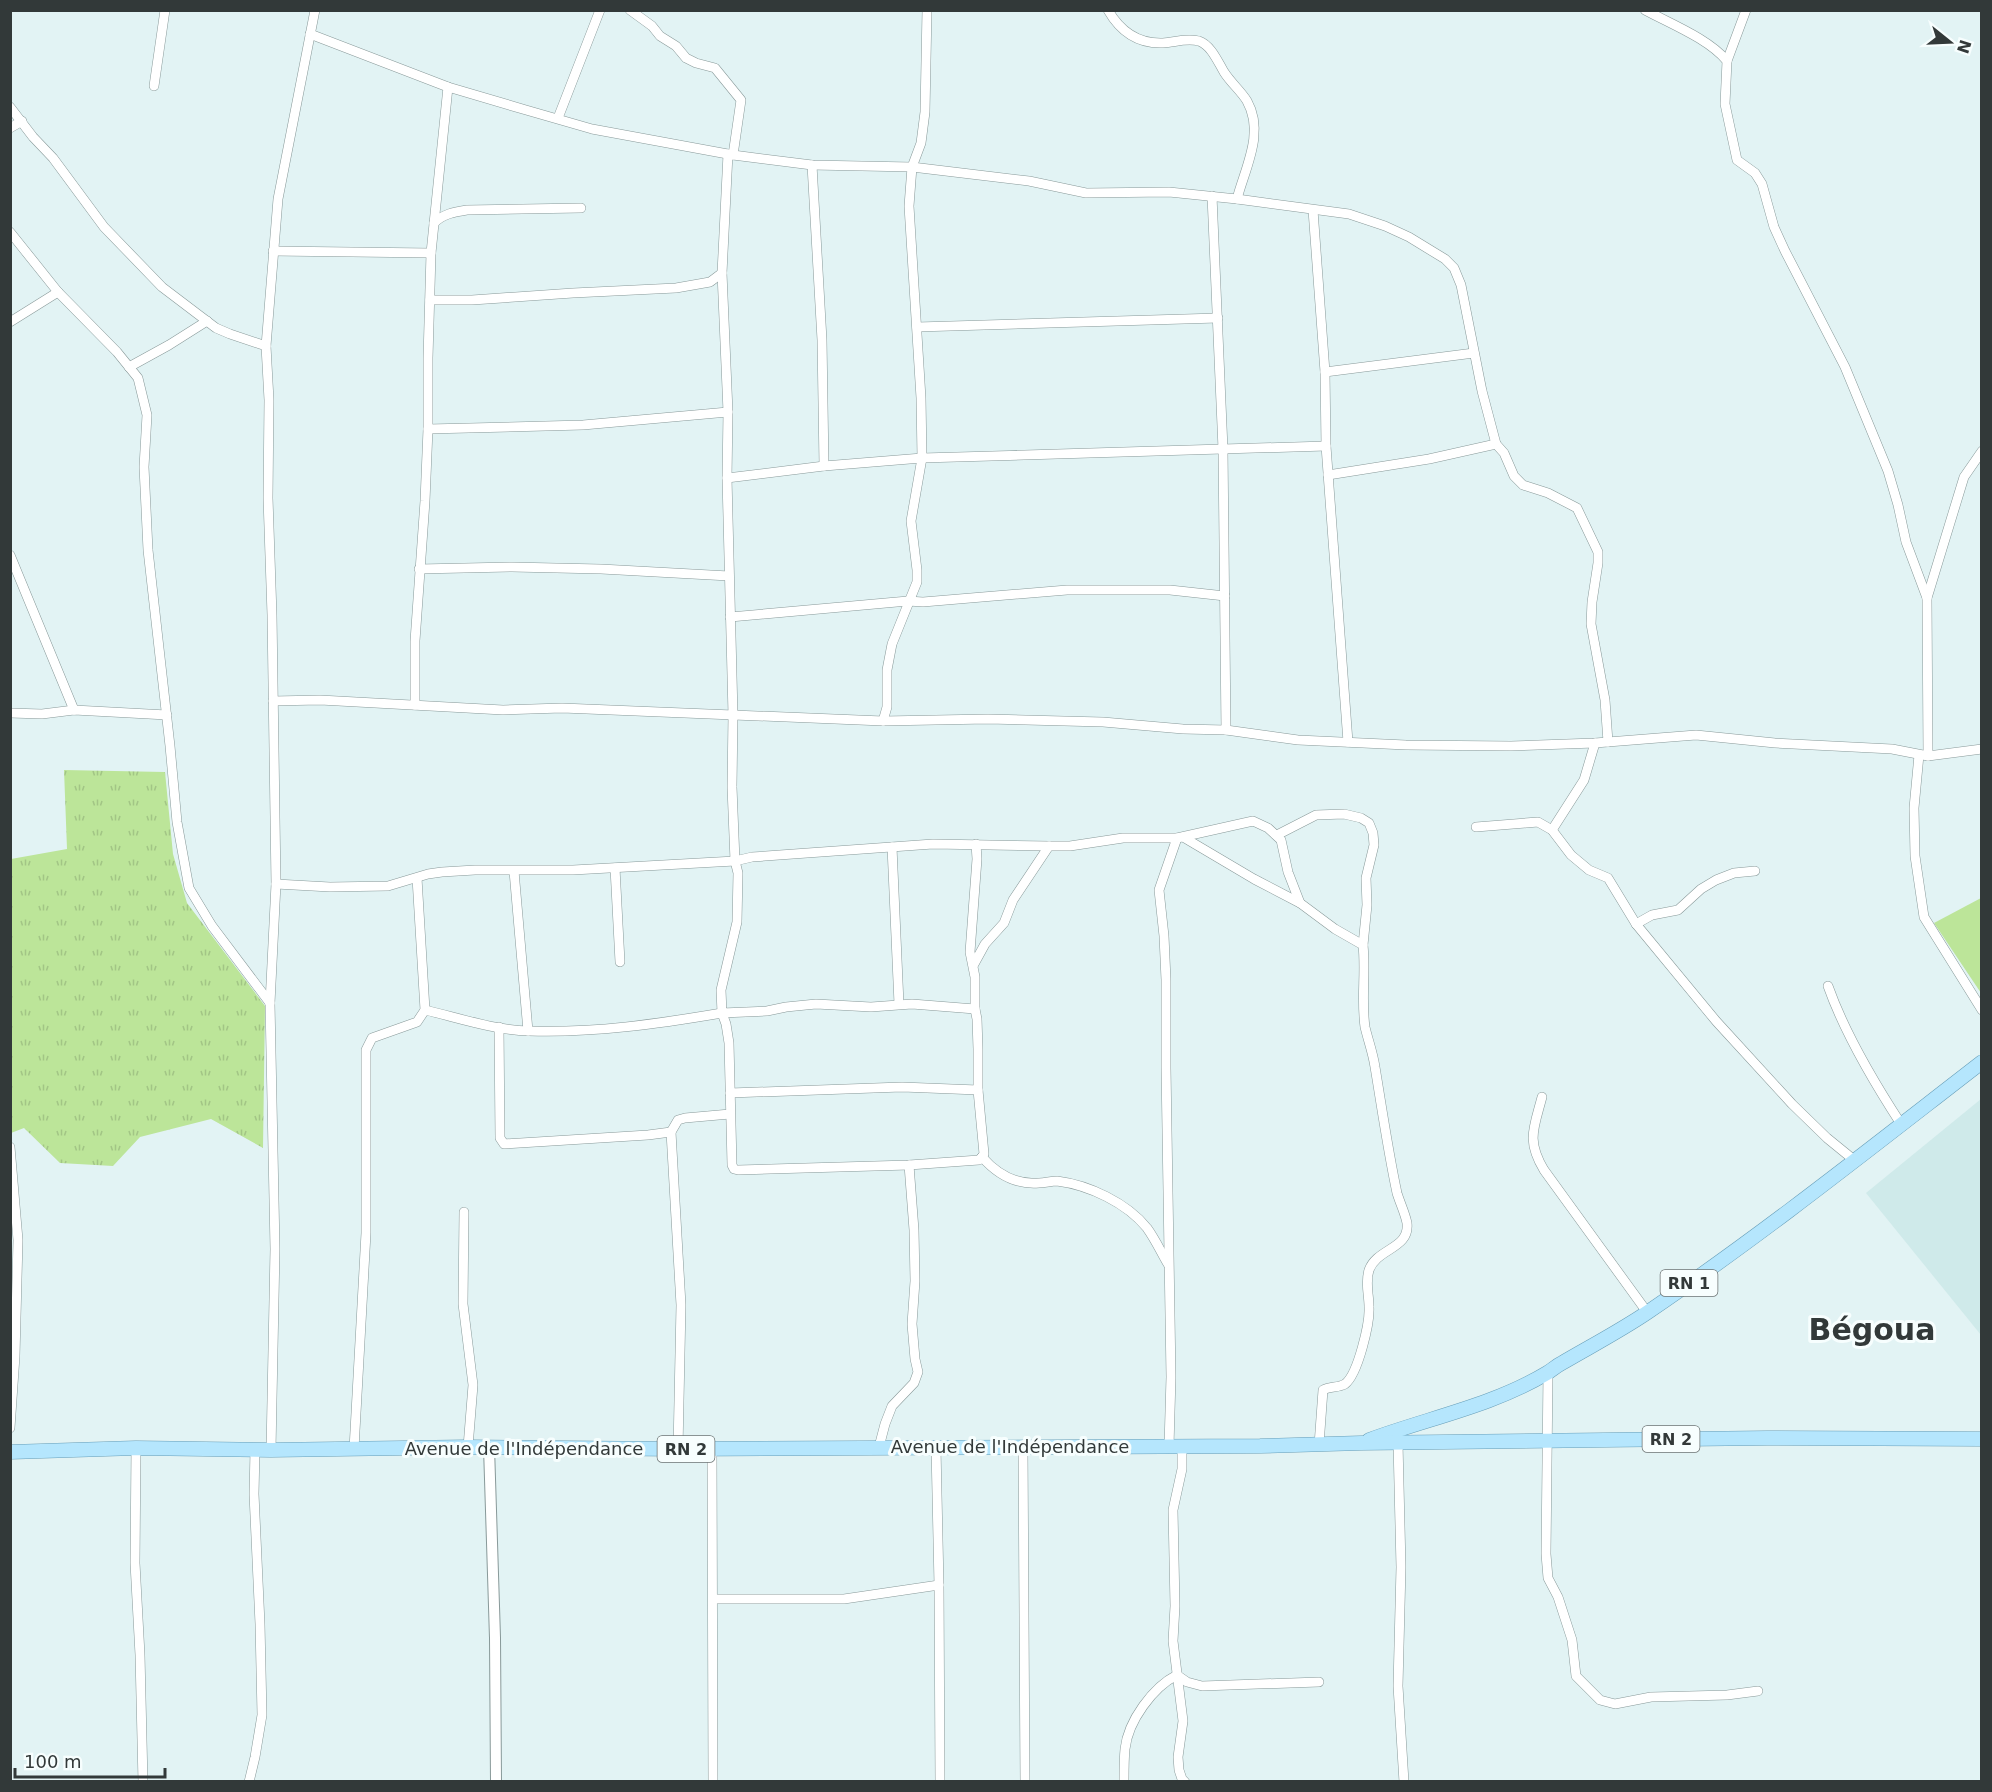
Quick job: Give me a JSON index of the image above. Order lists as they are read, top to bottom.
{
  "streets": {
    "main road": ["RN 1", "RN 2", "Avenue de l'Indépendance"]
  },
  "crossings": [
    ["RN 1", "RN 2"],
    ["RN 1", "Avenue de l'Indépendance"],
    ["RN 2", "Avenue de l'Indépendance"]
  ],
  "districts": ["Bégoua"],
  "scale_bar": "100 m",
  "north": "right"
}
